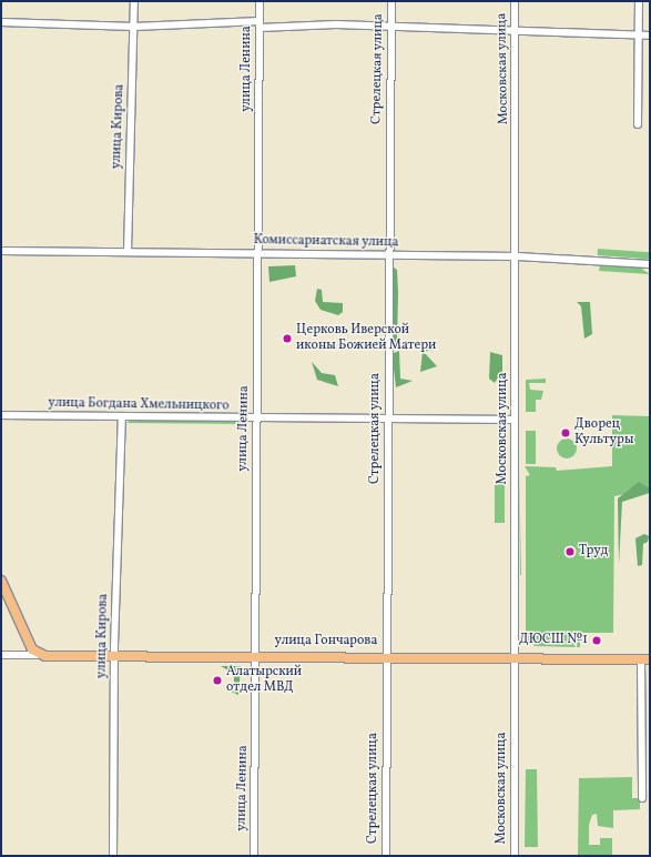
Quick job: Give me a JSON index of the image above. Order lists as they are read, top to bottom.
{
  "streets": {
    "main road": ["улица Гончарова"],
    "street": [
      "улица Ленина",
      "Стрелецкая улица",
      "Московская улица",
      "улица Кирова",
      "Комиссариатская улица",
      "улица Богдана Хмельницкого"
    ]
  },
  "crossings": [
    ["улица Ленина", "Комиссариатская улица"],
    ["улица Ленина", "улица Богдана Хмельницкого"],
    ["улица Ленина", "улица Гончарова"],
    ["Стрелецкая улица", "Комиссариатская улица"],
    ["Стрелецкая улица", "улица Богдана Хмельницкого"],
    ["Стрелецкая улица", "улица Гончарова"],
    ["Московская улица", "Комиссариатская улица"],
    ["Московская улица", "улица Богдана Хмельницкого"],
    ["Московская улица", "улица Гончарова"],
    ["улица Кирова", "Комиссариатская улица"],
    ["улица Кирова", "улица Богдана Хмельницкого"],
    ["улица Кирова", "улица Гончарова"]
  ],
  "places": [
    "Церковь Иверской иконы Божией Матери",
    "Дворец Культуры",
    "Труд",
    "ДЮСШ №1",
    "Алатырский отдел МВД"
  ]
}
